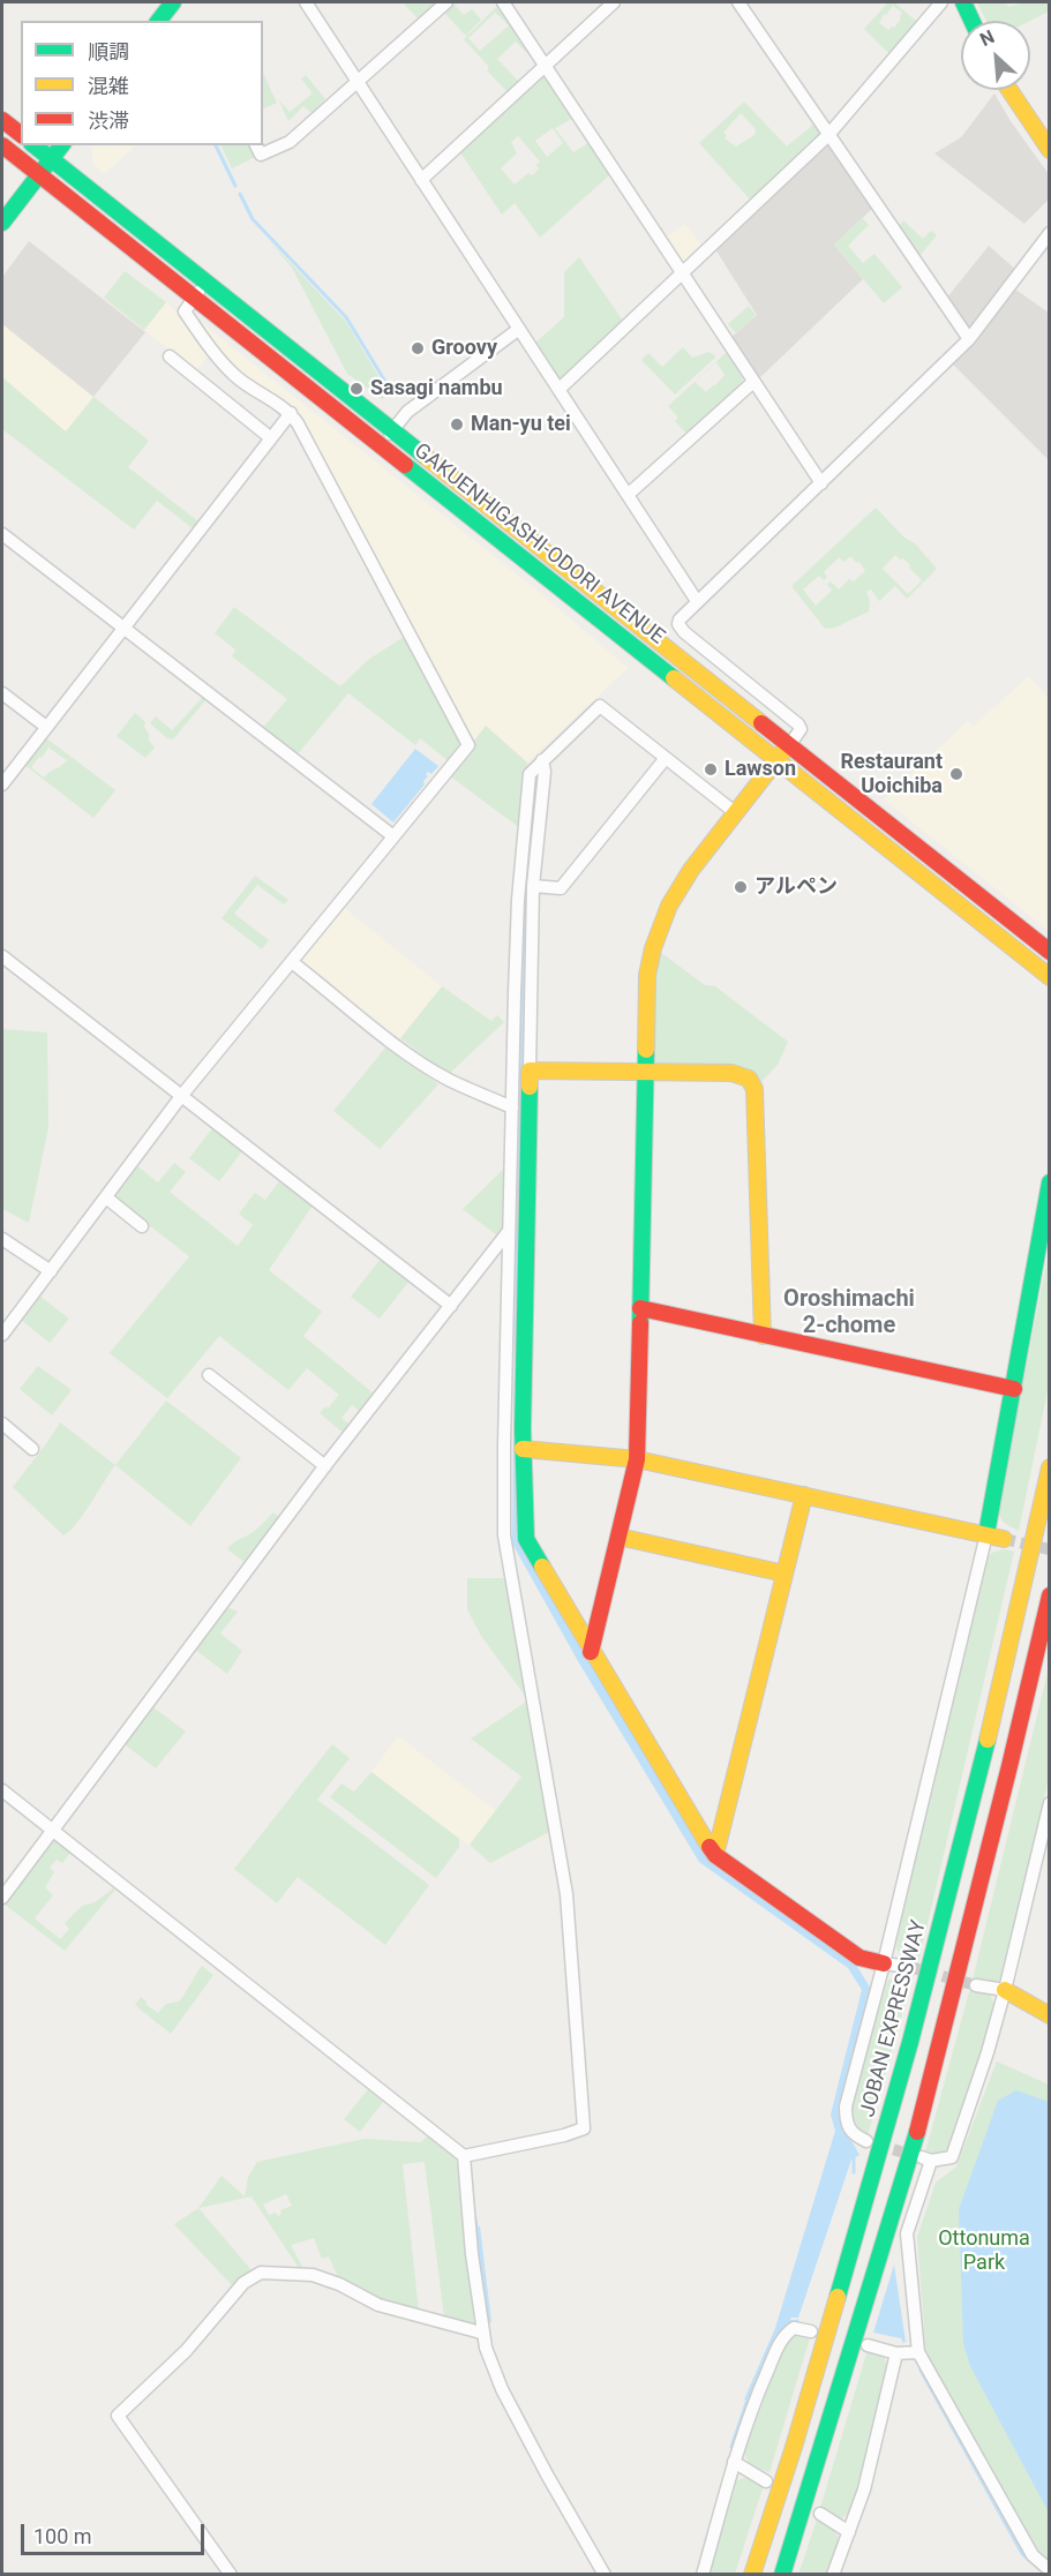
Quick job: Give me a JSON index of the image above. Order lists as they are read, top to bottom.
{
  "streets": {
    "main road": ["GAKUENHIGASHI-ODORI AVENUE", "JOBAN EXPRESSWAY"]
  },
  "districts": ["Oroshimachi 2-chome"],
  "parks": ["Ottonuma Park"],
  "places": [
    "Groovy",
    "Sasagi nambu",
    "Man-yu tei",
    "Lawson",
    "Restaurant Uoichiba",
    "アルペン"
  ],
  "legend": ["順調", "混雑", "渋滞"],
  "scale_bar": "100 m",
  "north": "top left"
}
